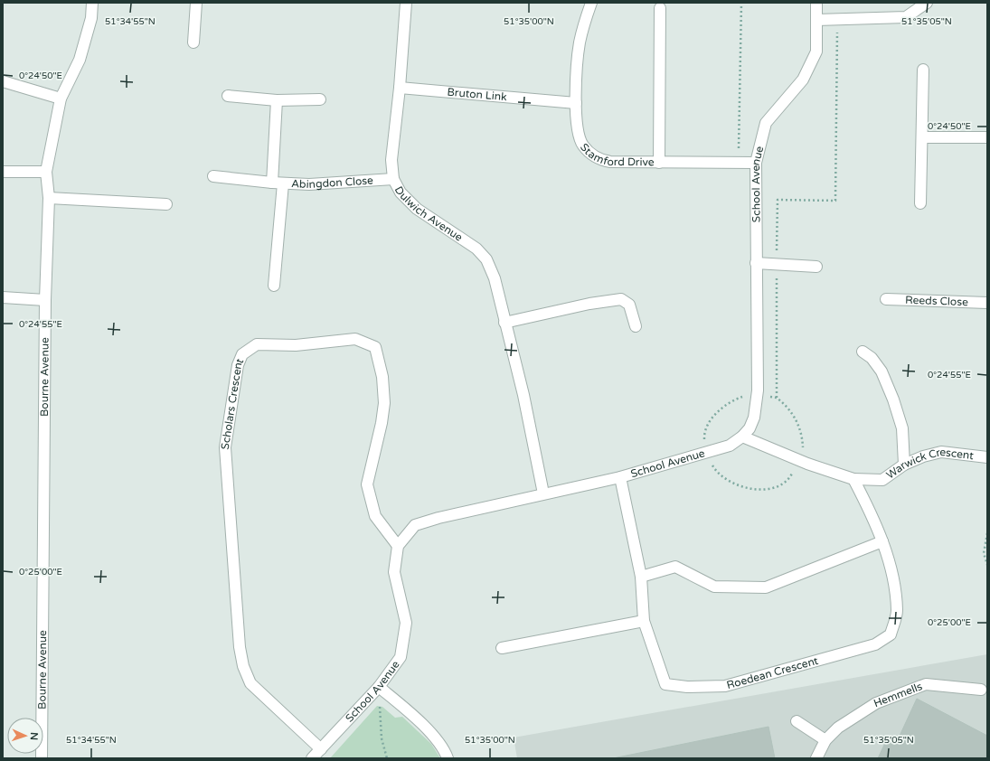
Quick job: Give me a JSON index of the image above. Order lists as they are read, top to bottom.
{
  "streets": {
    "street": [
      "Bruton Link",
      "Stamford Drive",
      "Abingdon Close",
      "School Avenue",
      "Dulwich Avenue",
      "Reeds Close",
      "Bourne Avenue",
      "Scholars Crescent",
      "Warwick Crescent",
      "Roedean Crescent",
      "Hemmells"
    ]
  },
  "crossings": [
    ["Bruton Link", "Stamford Drive"],
    ["Bruton Link", "Dulwich Avenue"],
    ["Stamford Drive", "School Avenue"],
    ["Abingdon Close", "Dulwich Avenue"],
    ["School Avenue", "Dulwich Avenue"],
    ["School Avenue", "Scholars Crescent"],
    ["School Avenue", "Roedean Crescent"],
    ["Warwick Crescent", "Roedean Crescent"]
  ],
  "north": "right",
  "coordinates": [
    "51°34'55\"N",
    "51°35'00\"N",
    "51°35'05\"N",
    "0°24'50\"E",
    "0°24'55\"E",
    "0°25'00\"E"
  ]
}
